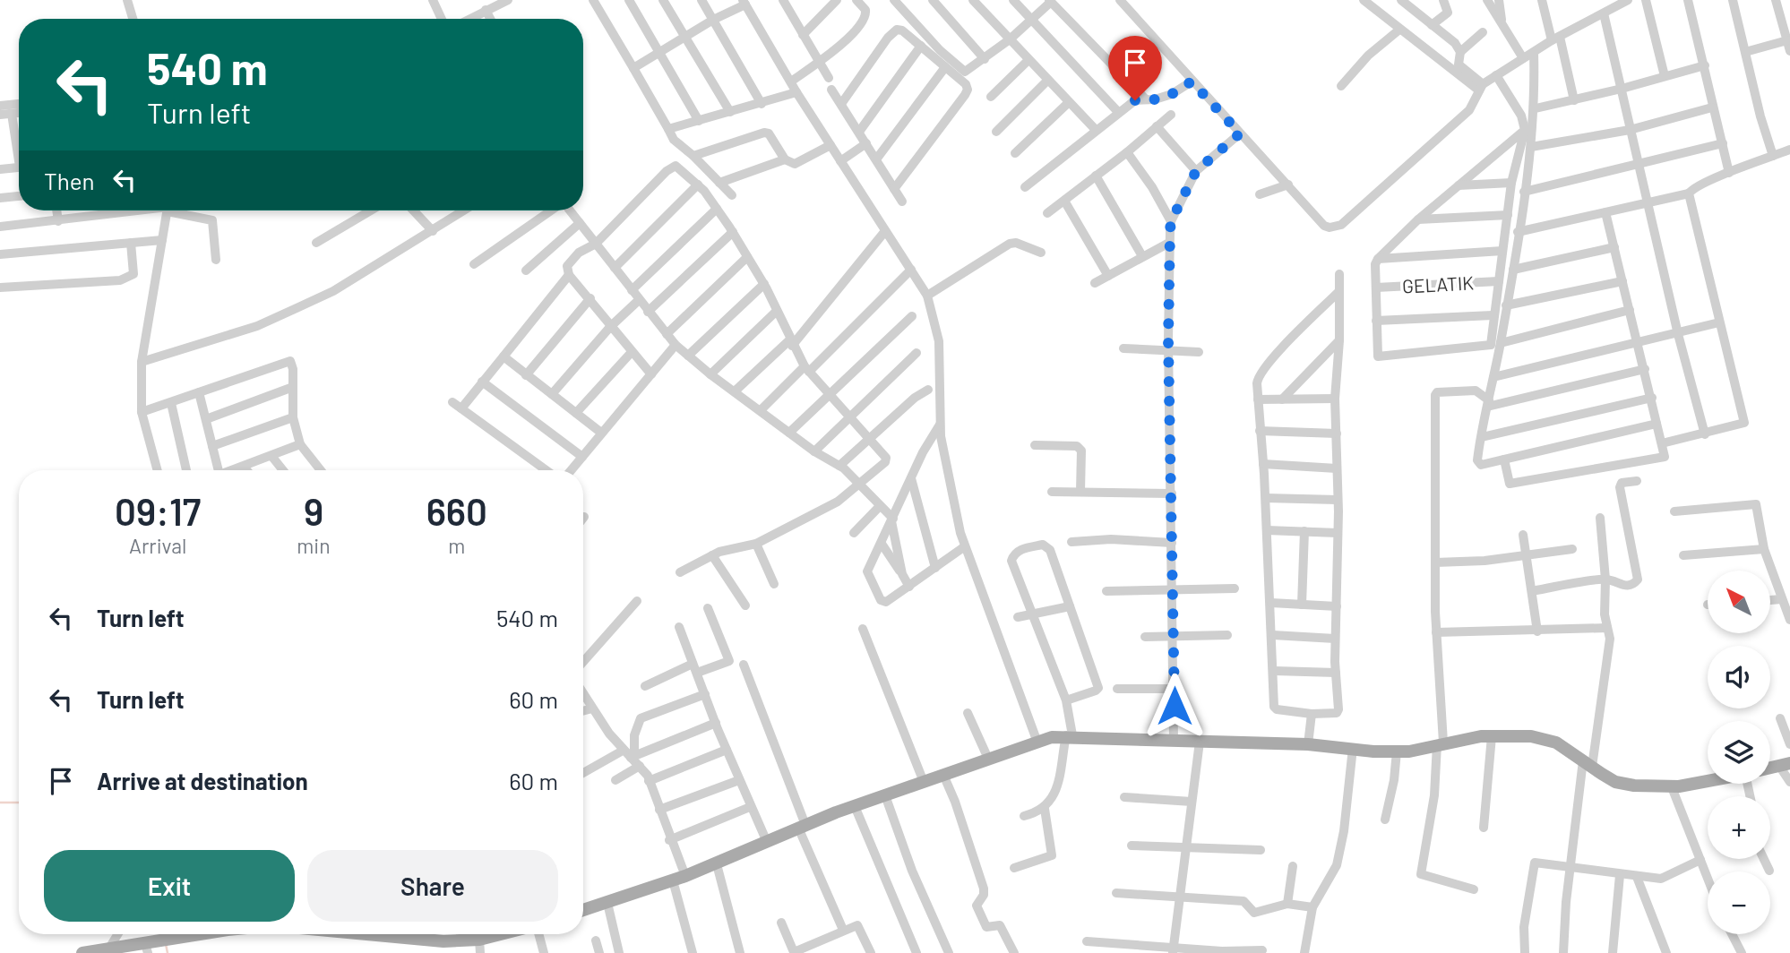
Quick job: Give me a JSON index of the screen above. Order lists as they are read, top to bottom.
{
  "streets": {
    "street": ["GELATIK"]
  },
  "north": "top left",
  "page": {
    "turn": ["540 m", "Turn left"],
    "then": "Then",
    "eta": [
      "09:17",
      "Arrival",
      "9",
      "min",
      "660",
      "m"
    ],
    "map_buttons": ["+", "−"],
    "list": [
      {
        "name": "Turn left",
        "value": "540 m"
      },
      {
        "name": "Turn left",
        "value": "60 m"
      },
      {
        "name": "Arrive at destination",
        "value": "60 m"
      }
    ],
    "buttons": ["Exit", "Share"]
  }
}
